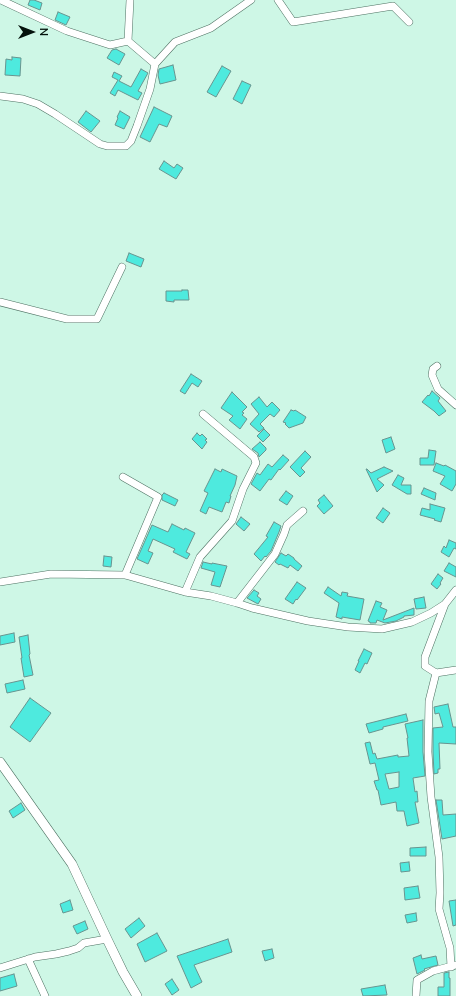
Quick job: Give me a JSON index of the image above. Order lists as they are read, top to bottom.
{
  "north": "right"
}
